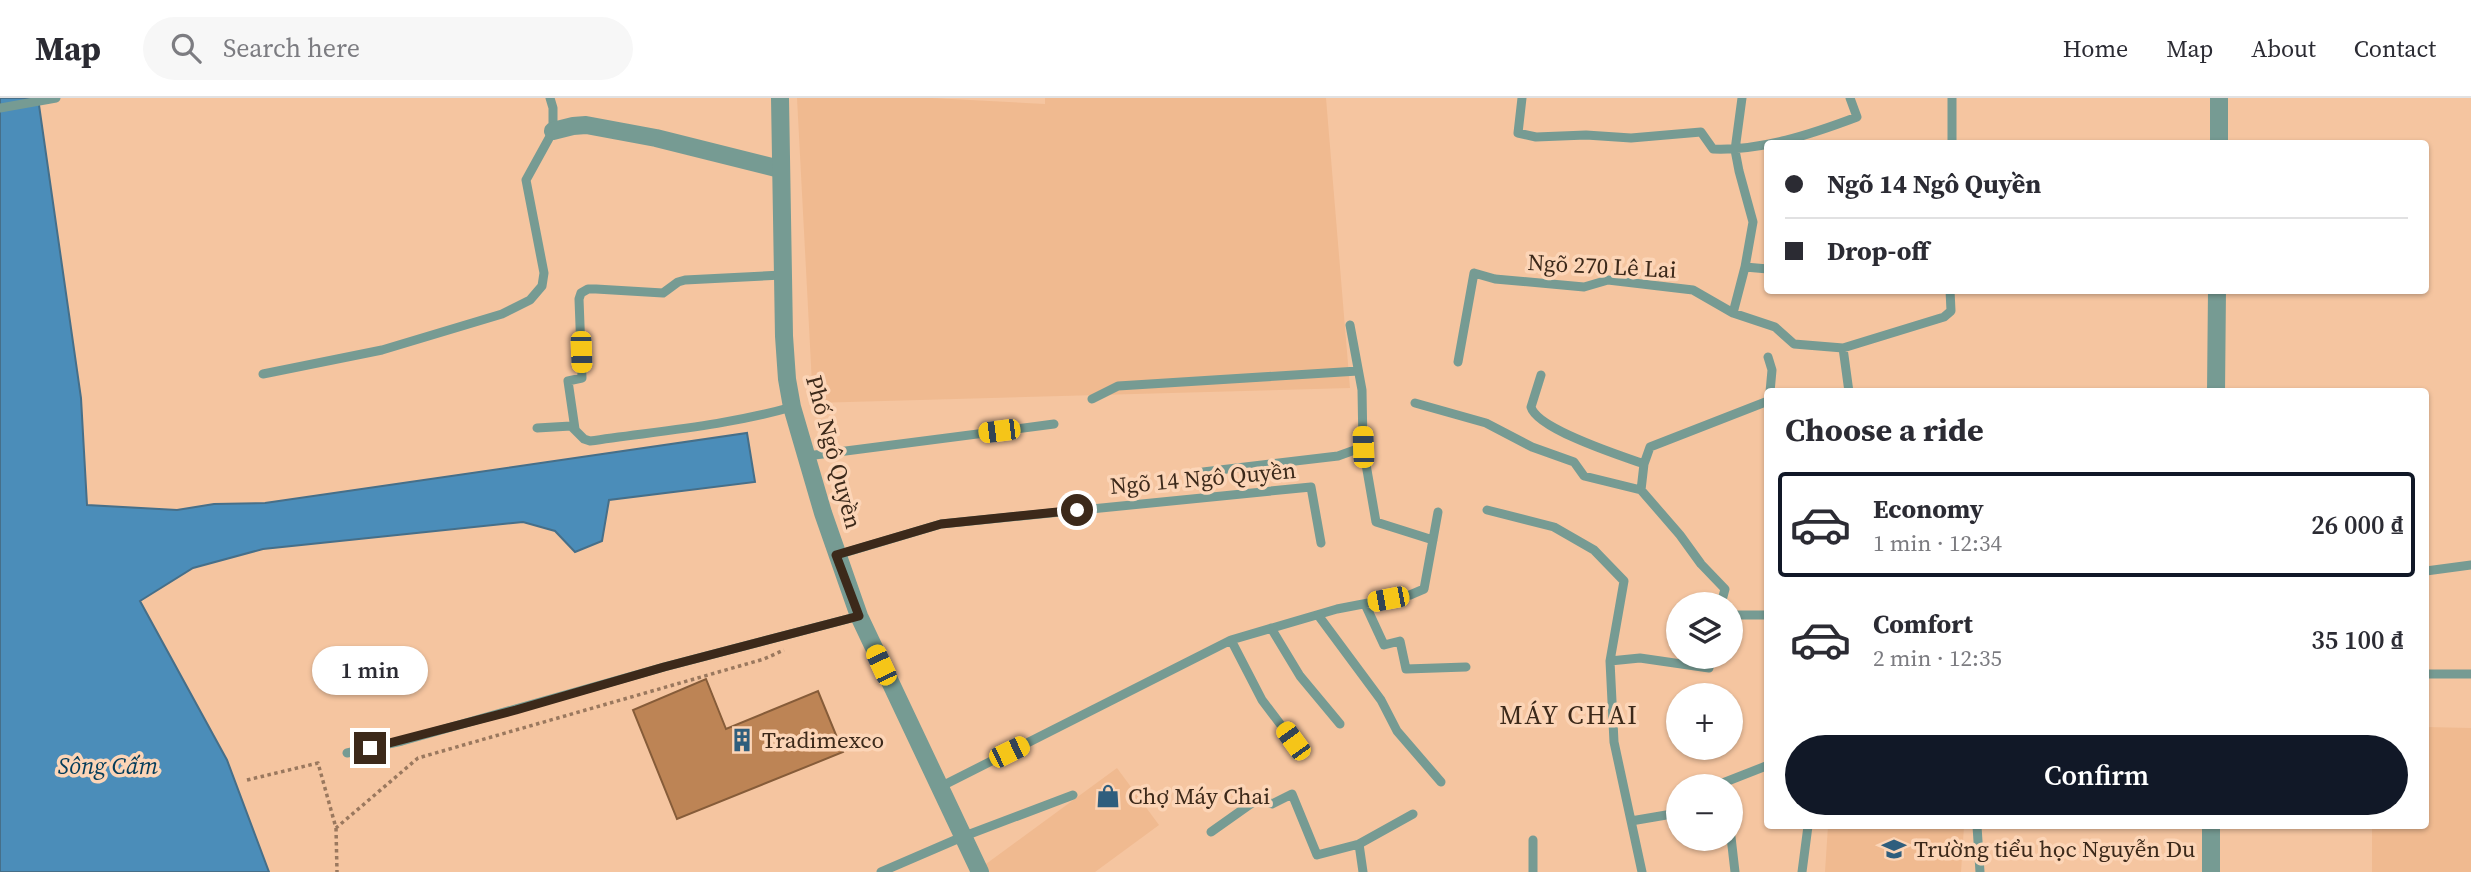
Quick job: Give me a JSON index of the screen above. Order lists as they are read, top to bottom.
{
  "streets": {
    "street": ["Phố Ngô Quyền"],
    "lane": ["Ngõ 270 Lê Lai", "Ngõ 14 Ngô Quyền"]
  },
  "crossings": [
    ["Phố Ngô Quyền", "Ngõ 14 Ngô Quyền"]
  ],
  "districts": ["MÁY CHAI"],
  "water": ["Sông Cấm"],
  "places": {
    "building": ["Tradimexco"],
    "shop": ["Chợ Máy Chai"],
    "school or university": ["Trường tiểu học Nguyễn Du"]
  },
  "page": {
    "header": "Map",
    "search": "Search here",
    "nav": [
      "Home",
      "Map",
      "About",
      "Contact"
    ],
    "banner": ["Ngõ 14 Ngô Quyền", "Drop-off"],
    "heading": "Choose a ride",
    "list": [
      {
        "name": "Economy",
        "note": "1 min · 12:34",
        "value": "26 000 ₫"
      },
      {
        "name": "Comfort",
        "note": "2 min · 12:35",
        "value": "35 100 ₫"
      }
    ],
    "map_buttons": ["+", "−"],
    "bubble": "1 min",
    "buttons": "Confirm"
  }
}
